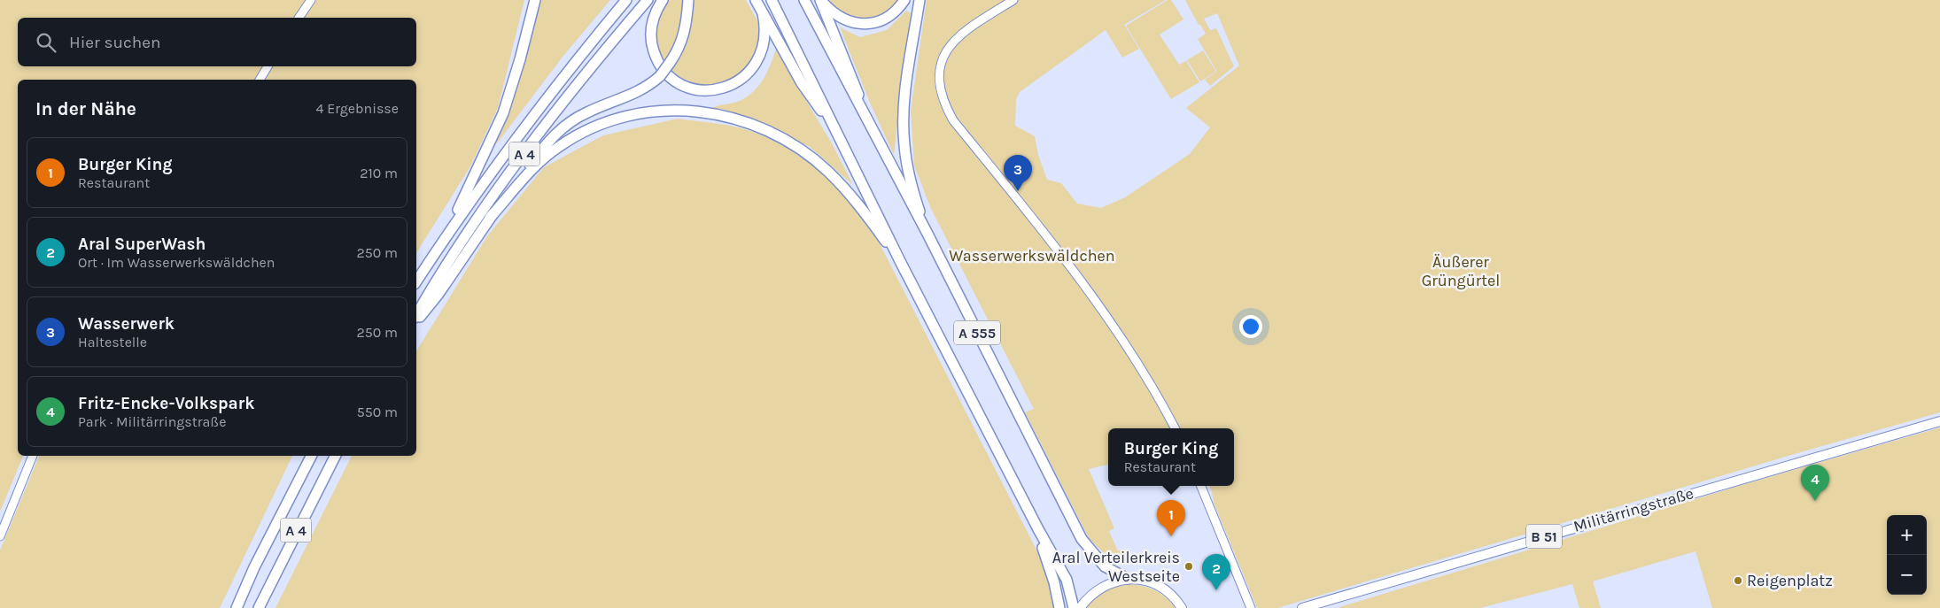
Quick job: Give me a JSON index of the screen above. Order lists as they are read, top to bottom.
{
  "streets": {
    "highway": ["A 4", "A 555"],
    "main road": ["Militärringstraße", "B 51"]
  },
  "parks": ["Wasserwerkswäldchen", "Äußerer Grüngürtel"],
  "places": ["Aral Verteilerkreis Westseite", "Reigenplatz"],
  "page": {
    "search": "Hier suchen",
    "heading": ["In der Nähe", "4 Ergebnisse"],
    "list": [
      {
        "mark": "1",
        "name": "Burger King",
        "note": "Restaurant",
        "value": "210 m"
      },
      {
        "mark": "2",
        "name": "Aral SuperWash",
        "note": "Ort · Im Wasserwerkswäldchen",
        "value": "250 m"
      },
      {
        "mark": "3",
        "name": "Wasserwerk",
        "note": "Haltestelle",
        "value": "250 m"
      },
      {
        "mark": "4",
        "name": "Fritz-Encke-Volkspark",
        "note": "Park · Militärringstraße",
        "value": "550 m"
      }
    ],
    "pins": [
      "3",
      "4",
      "1",
      "2"
    ],
    "popup": ["Burger King", "Restaurant"],
    "map_buttons": ["+", "−"]
  }
}
